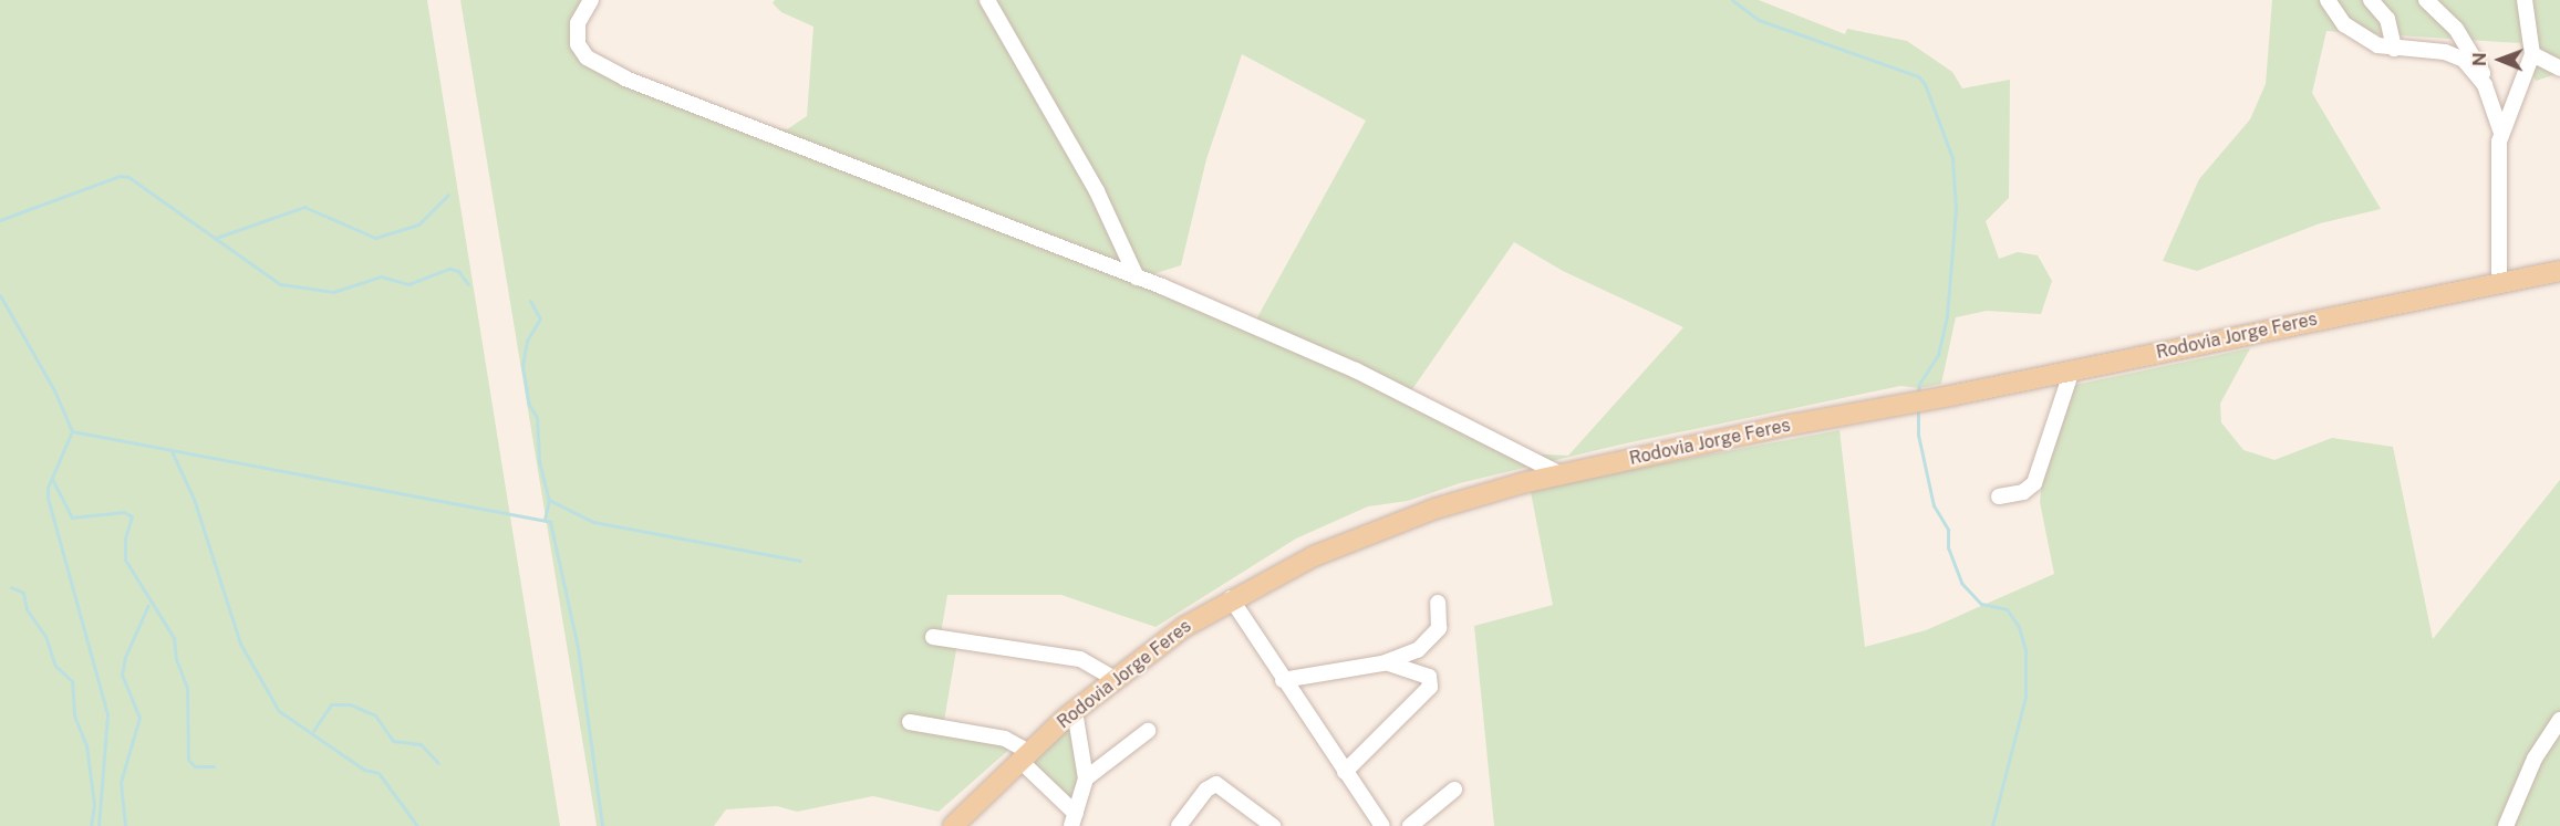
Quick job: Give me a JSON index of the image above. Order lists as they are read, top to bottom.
{
  "streets": {
    "main road": ["Rodovia Jorge Feres"]
  },
  "north": "left"
}
